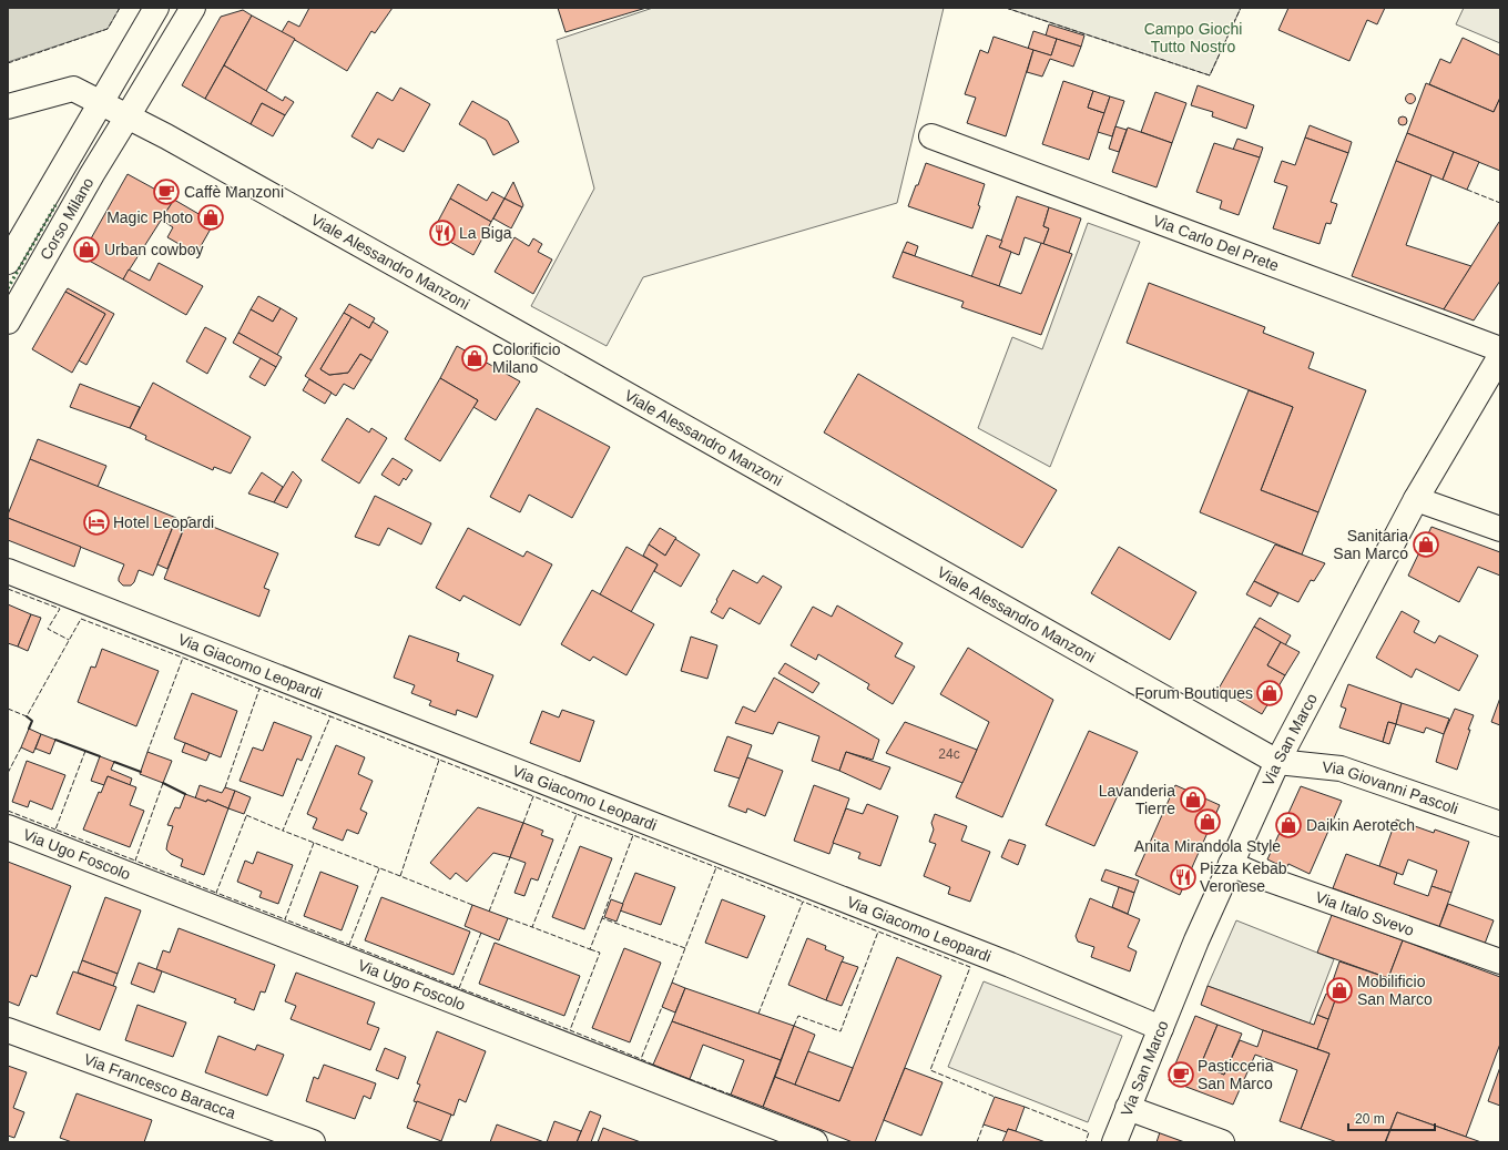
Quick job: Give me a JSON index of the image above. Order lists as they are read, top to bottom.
{
  "streets": {
    "street": [
      "Corso Milano",
      "Via Carlo Del Prete",
      "Viale Alessandro Manzoni",
      "Via Giacomo Leopardi",
      "Via San Marco",
      "Via Giovanni Pascoli",
      "Via Ugo Foscolo",
      "Via Italo Svevo",
      "Via Francesco Baracca"
    ]
  },
  "crossings": [
    ["Corso Milano", "Viale Alessandro Manzoni"],
    ["Viale Alessandro Manzoni", "Via San Marco"],
    ["Viale Alessandro Manzoni", "Via Giovanni Pascoli"],
    ["Via Giacomo Leopardi", "Via San Marco"],
    ["Via San Marco", "Via Giovanni Pascoli"],
    ["Via San Marco", "Via Italo Svevo"]
  ],
  "parks": ["Campo Giochi Tutto Nostro"],
  "places": {
    "cafe": ["Caffè Manzoni", "Pasticceria San Marco"],
    "shop": [
      "Magic Photo",
      "Urban cowboy",
      "Colorificio Milano",
      "Sanitaria San Marco",
      "Forum Boutiques",
      "Lavanderia Tierre",
      "Anita Mirandola Style",
      "Daikin Aerotech",
      "Mobilificio San Marco"
    ],
    "restaurant": ["La Biga", "Pizza Kebab Veronese"],
    "hotel": ["Hotel Leopardi"]
  },
  "house_numbers": ["24c"],
  "scale_bar": "20 m"
}
